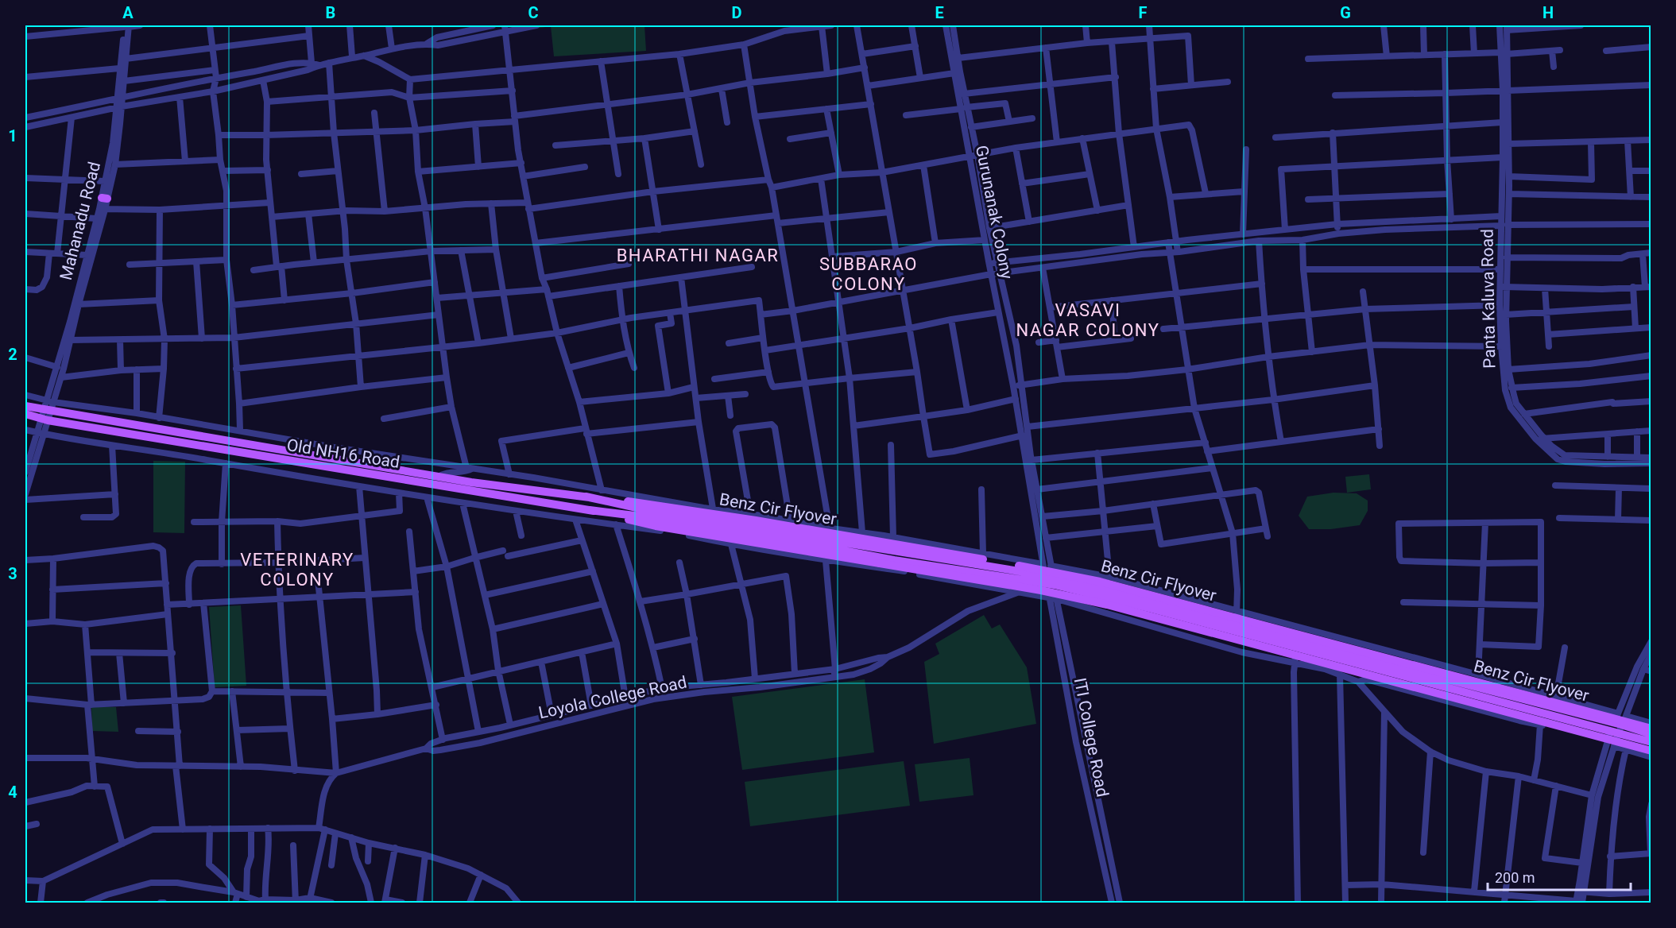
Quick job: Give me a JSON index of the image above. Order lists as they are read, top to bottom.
{
  "streets": {
    "main road": ["Old NH16 Road", "Benz Cir Flyover"],
    "street": [
      "Gurunanak Colony",
      "Mahanadu Road",
      "Panta Kaluva Road",
      "Loyola College Road",
      "ITI College Road"
    ]
  },
  "crossings": [
    ["Mahanadu Road", "Old NH16 Road"],
    ["Old NH16 Road", "Benz Cir Flyover"]
  ],
  "districts": [
    "BHARATHI NAGAR",
    "SUBBARAO COLONY",
    "VASAVI NAGAR COLONY",
    "VETERINARY COLONY"
  ],
  "scale_bar": "200 m",
  "grid": {
    "columns": [
      "A",
      "B",
      "C",
      "D",
      "E",
      "F",
      "G",
      "H"
    ],
    "rows": [
      "1",
      "2",
      "3",
      "4"
    ]
  }
}
